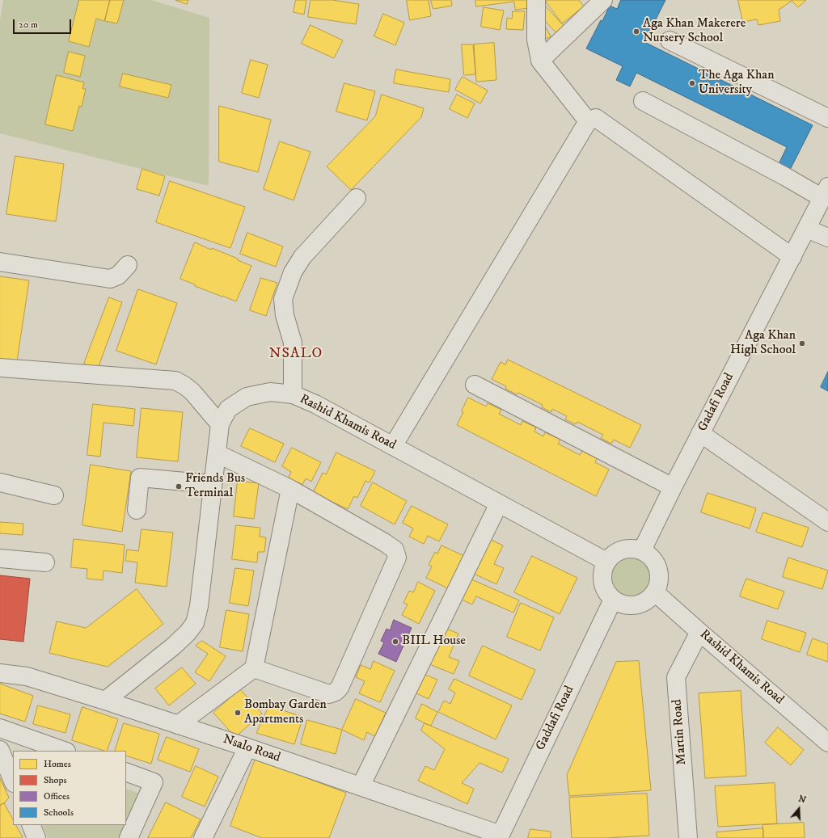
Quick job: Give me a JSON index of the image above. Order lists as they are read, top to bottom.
{
  "streets": {
    "street": [
      "Gadafi Road",
      "Rashid Khamis Road",
      "Gaddafi Road",
      "Martin Road",
      "Nsalo Road"
    ]
  },
  "crossings": [
    ["Gadafi Road", "Rashid Khamis Road"],
    ["Gadafi Road", "Gaddafi Road"],
    ["Rashid Khamis Road", "Gaddafi Road"],
    ["Rashid Khamis Road", "Martin Road"],
    ["Rashid Khamis Road", "Nsalo Road"],
    ["Gaddafi Road", "Nsalo Road"]
  ],
  "districts": ["NSALO"],
  "places": [
    "Aga Khan Makerere Nursery School",
    "The Aga Khan University",
    "Aga Khan High School",
    "Friends Bus Terminal",
    "BIIL House",
    "Bombay Garden Apartments"
  ],
  "legend": [
    "Homes",
    "Shops",
    "Offices",
    "Schools"
  ],
  "scale_bar": "20 m",
  "north": "top"
}
